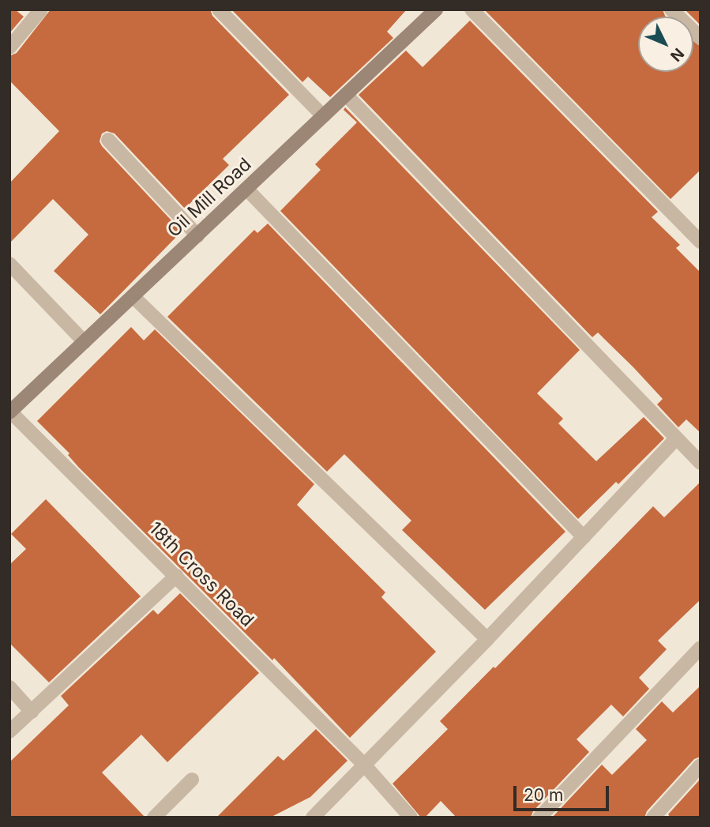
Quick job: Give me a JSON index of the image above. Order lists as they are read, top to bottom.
{
  "streets": {
    "street": ["Oil Mill Road", "18th Cross Road"]
  },
  "crossings": [
    ["Oil Mill Road", "18th Cross Road"]
  ],
  "scale_bar": "20 m",
  "north": "bottom right"
}
